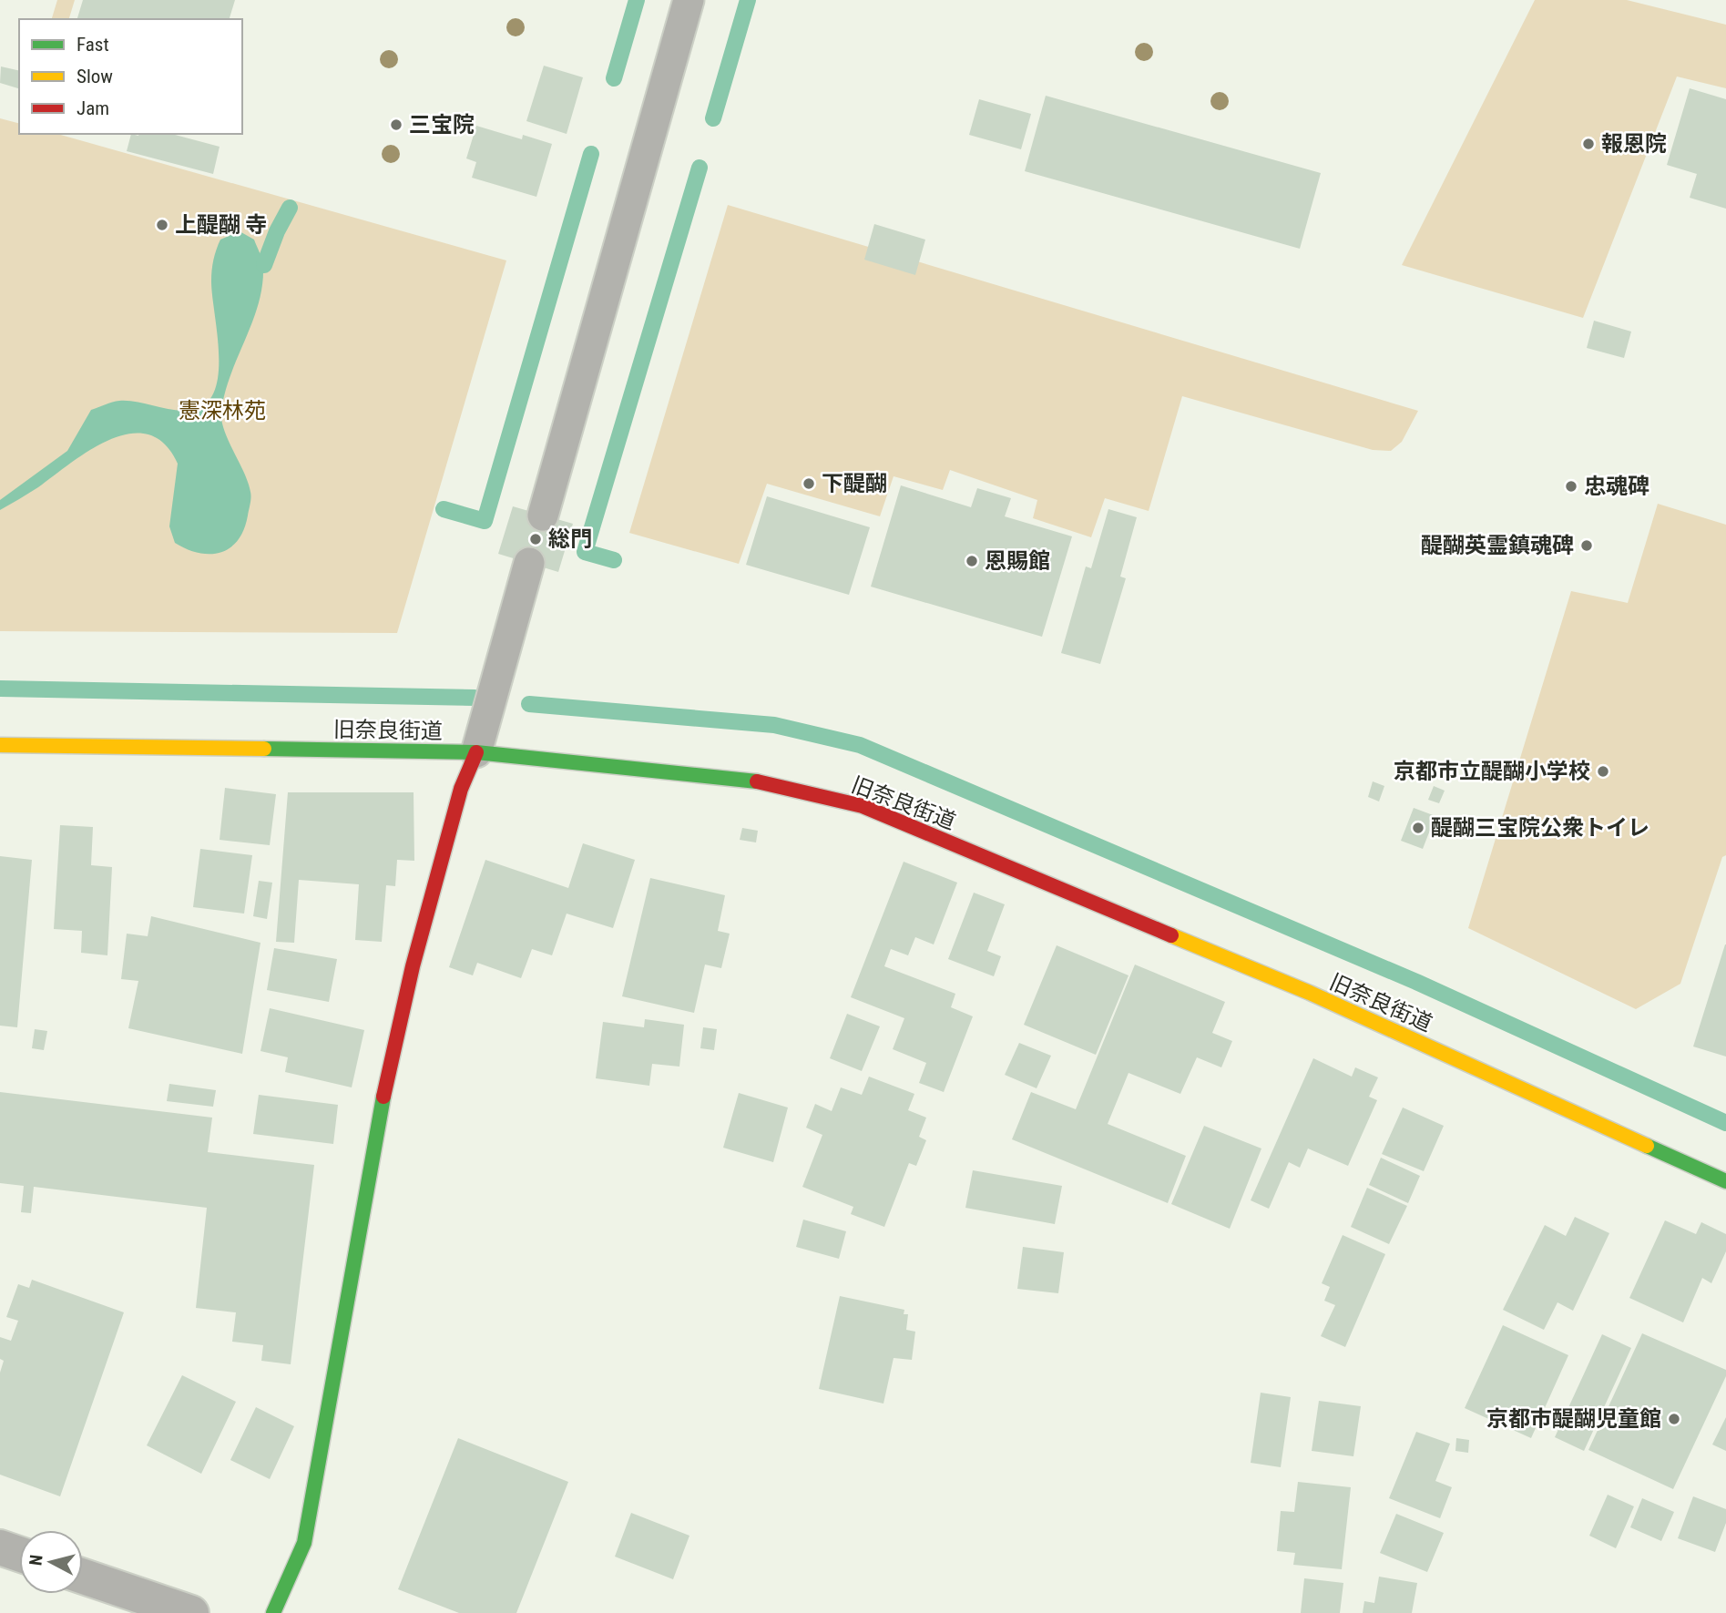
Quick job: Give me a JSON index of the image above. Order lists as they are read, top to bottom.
{
  "streets": {
    "street": ["旧奈良街道"]
  },
  "parks": ["憲深林苑"],
  "places": [
    "三宝院",
    "報恩院",
    "上醍醐 寺",
    "下醍醐",
    "忠魂碑",
    "総門",
    "醍醐英霊鎮魂碑",
    "恩賜館",
    "京都市立醍醐小学校",
    "醍醐三宝院公衆トイレ",
    "京都市醍醐児童館"
  ],
  "legend": ["Fast", "Slow", "Jam"],
  "north": "left"
}
